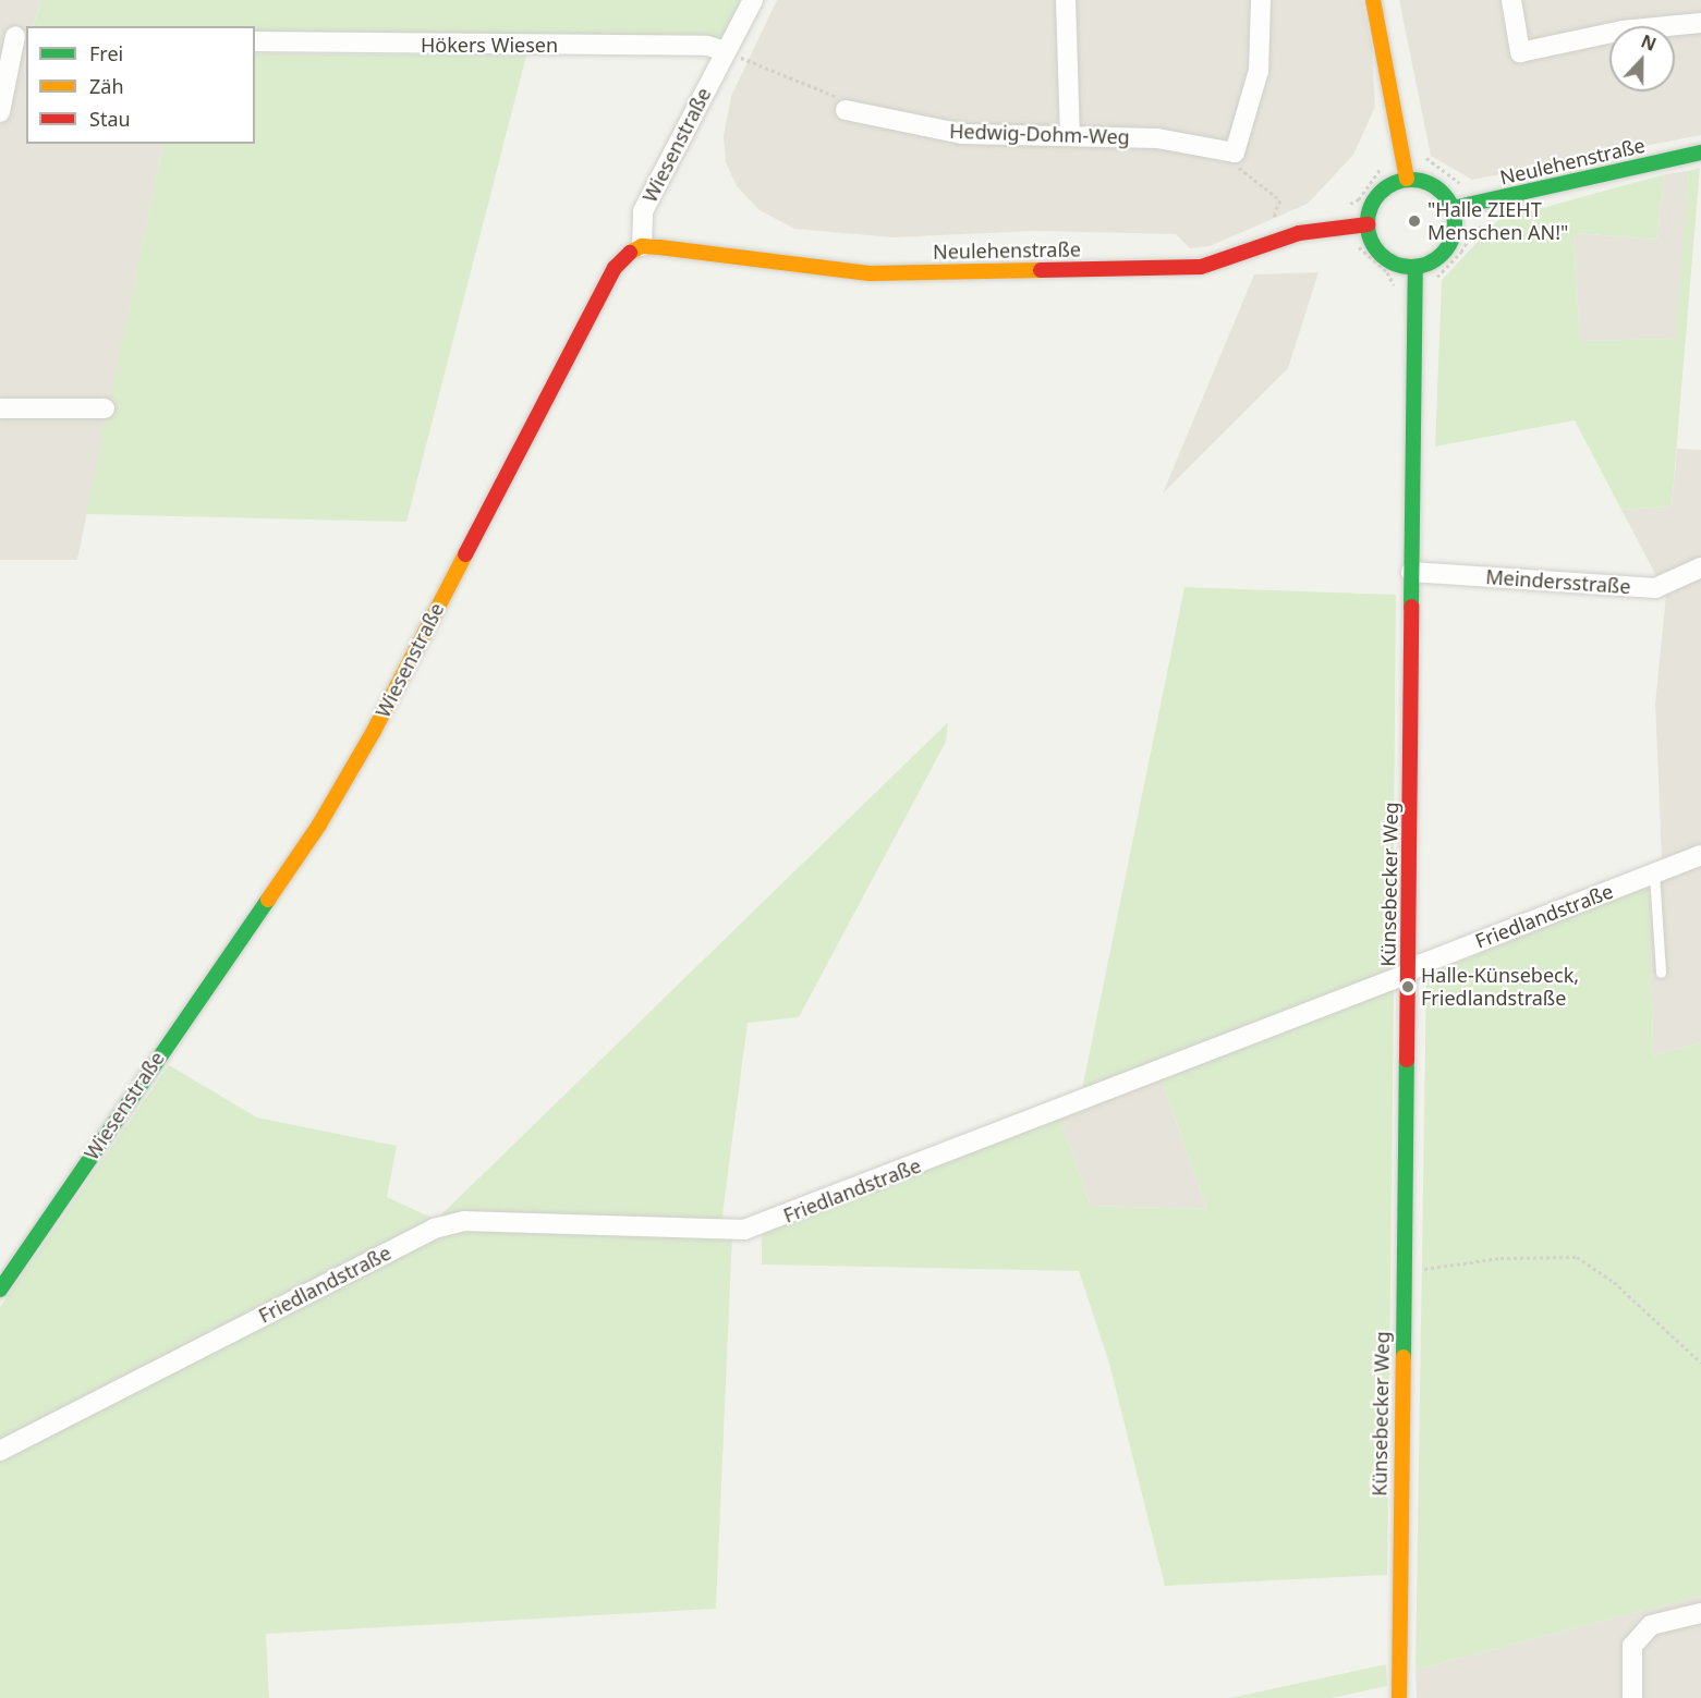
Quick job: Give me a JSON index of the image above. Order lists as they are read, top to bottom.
{
  "streets": {
    "street": [
      "Hökers Wiesen",
      "Hedwig-Dohm-Weg",
      "Wiesenstraße",
      "Neulehenstraße",
      "Meindersstraße",
      "Künsebecker Weg",
      "Friedlandstraße"
    ]
  },
  "crossings": [
    ["Hökers Wiesen", "Wiesenstraße"],
    ["Wiesenstraße", "Neulehenstraße"],
    ["Neulehenstraße", "Künsebecker Weg"],
    ["Meindersstraße", "Künsebecker Weg"],
    ["Künsebecker Weg", "Friedlandstraße"]
  ],
  "places": ["\"Halle ZIEHT Menschen AN!\"", "Halle-Künsebeck, Friedlandstraße"],
  "legend": ["Frei", "Zäh", "Stau"],
  "north": "top"
}
